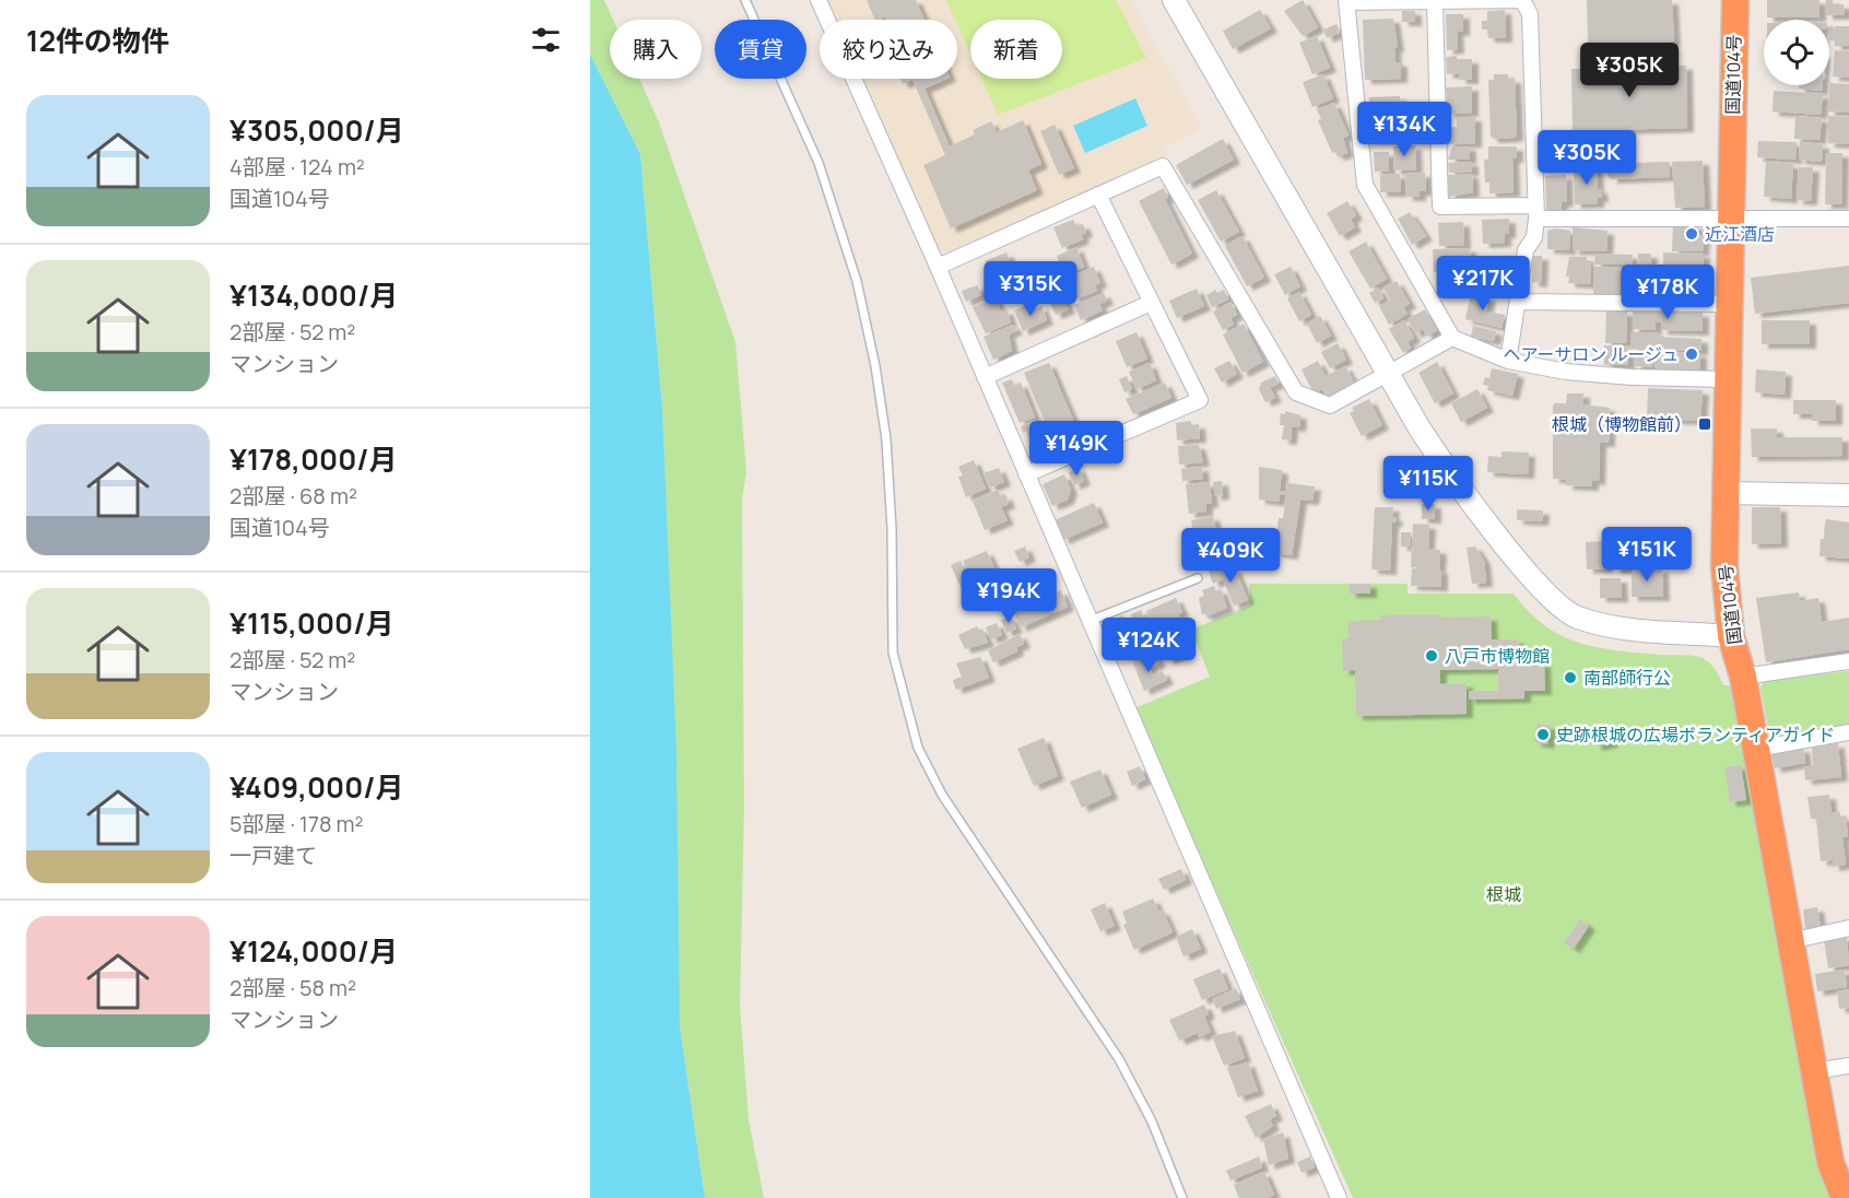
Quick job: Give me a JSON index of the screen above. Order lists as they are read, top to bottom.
{
  "streets": {
    "highway": ["国道104号"]
  },
  "parks": ["根城"],
  "places": {
    "other": [
      "近江酒店",
      "ヘアーサロン ルージュ",
      "八戸市博物館",
      "南部師行公",
      "史跡根城の広場ボランティアガイド"
    ],
    "transit": ["根城（博物館前）"]
  },
  "page": {
    "heading": "12件の物件",
    "chip": [
      "購入",
      "賃貸",
      "絞り込み",
      "新着"
    ],
    "price": [
      "¥305K",
      "¥134K",
      "¥305K",
      "¥217K",
      "¥315K",
      "¥178K",
      "¥149K",
      "¥115K",
      "¥151K",
      "¥409K",
      "¥194K",
      "¥124K"
    ],
    "list": [
      {
        "name": "¥305,000/月",
        "note": "4部屋 · 124 m² · 国道104号"
      },
      {
        "name": "¥134,000/月",
        "note": "2部屋 · 52 m² · マンション"
      },
      {
        "name": "¥178,000/月",
        "note": "2部屋 · 68 m² · 国道104号"
      },
      {
        "name": "¥115,000/月",
        "note": "2部屋 · 52 m² · マンション"
      },
      {
        "name": "¥409,000/月",
        "note": "5部屋 · 178 m² · 一戸建て"
      },
      {
        "name": "¥124,000/月",
        "note": "2部屋 · 58 m² · マンション"
      }
    ]
  }
}
